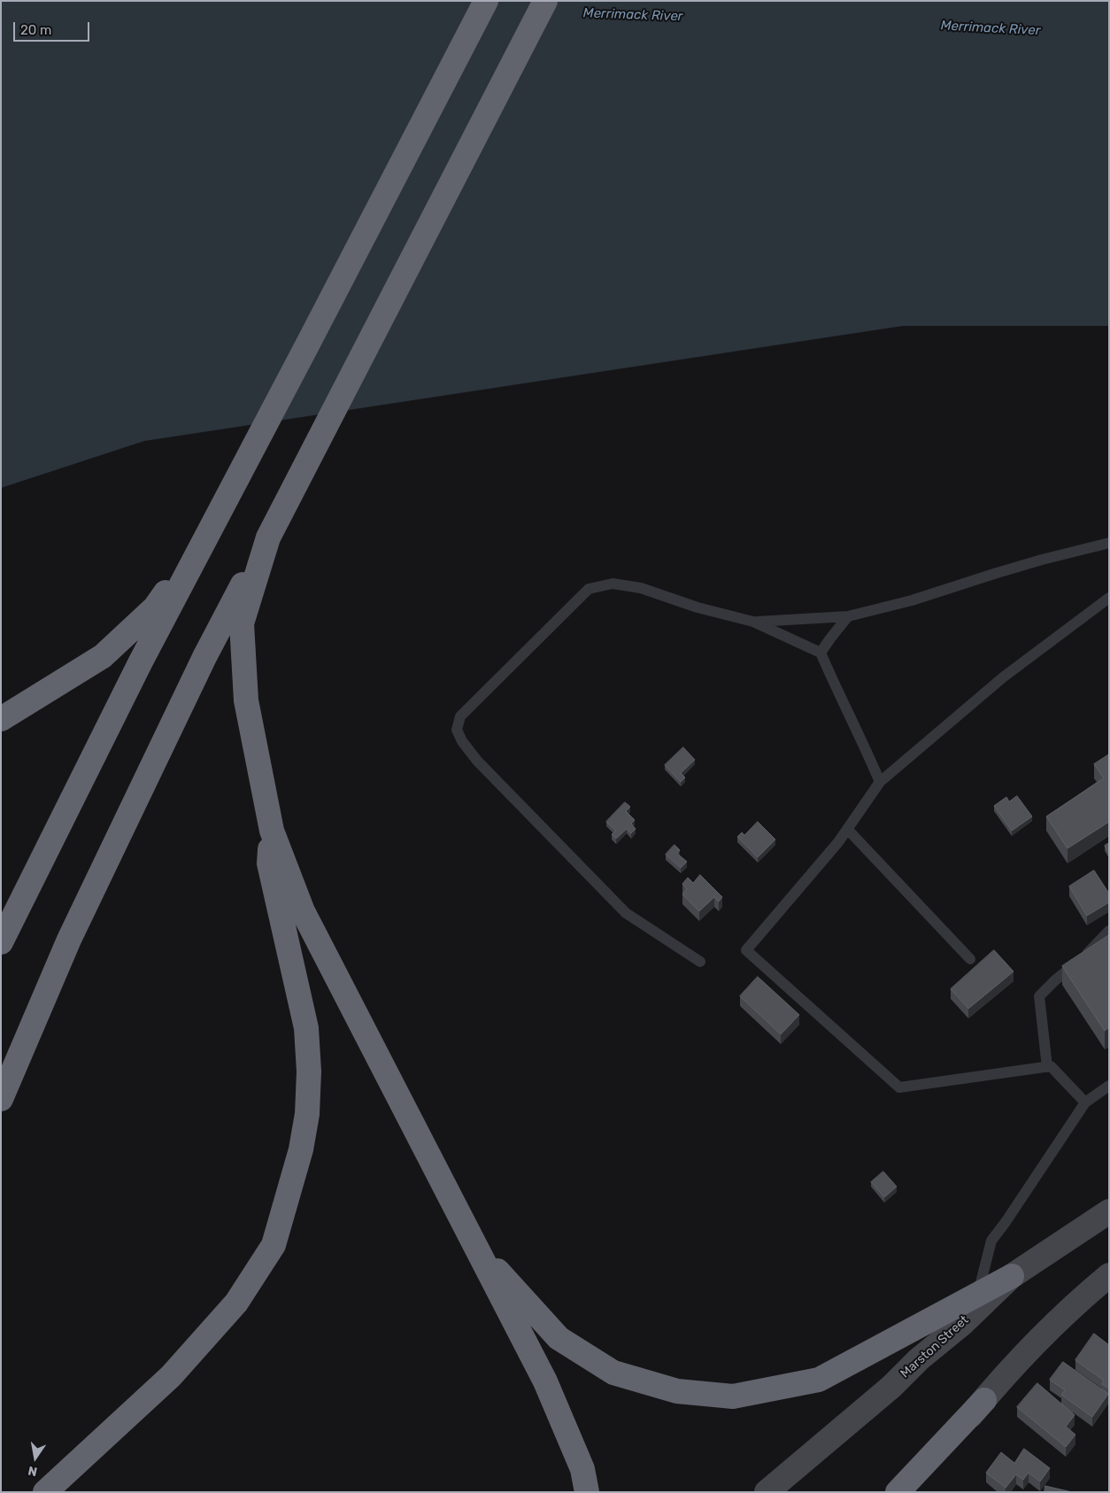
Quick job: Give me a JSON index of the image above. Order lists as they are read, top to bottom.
{
  "streets": {
    "main road": ["Marston Street"]
  },
  "water": ["Merrimack River"],
  "scale_bar": "20 m",
  "north": "bottom"
}
